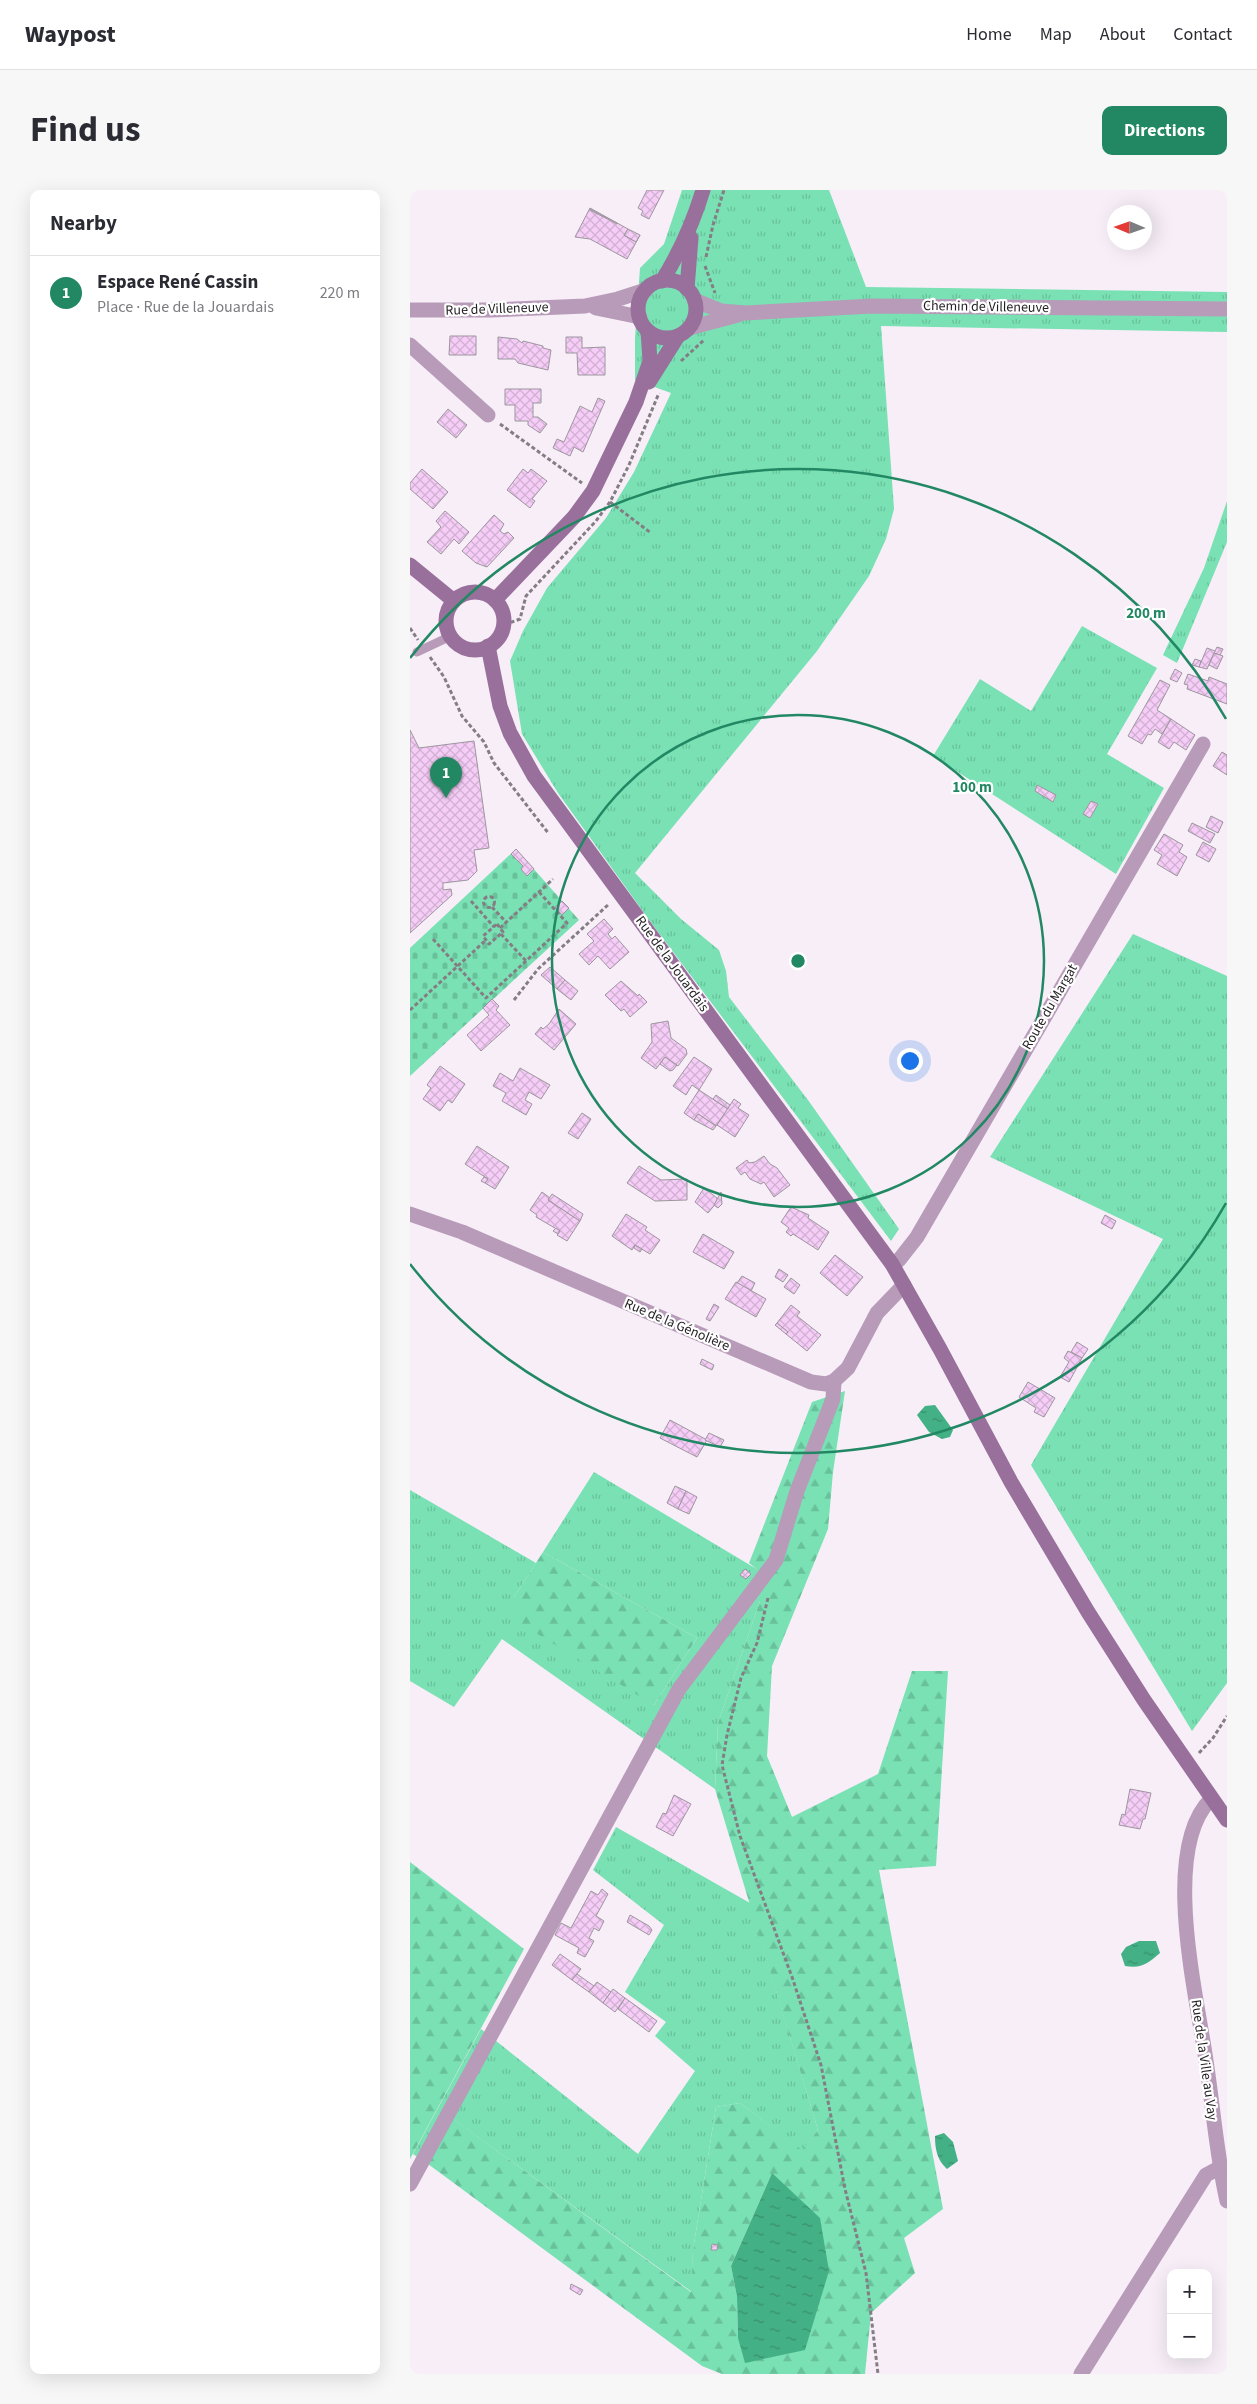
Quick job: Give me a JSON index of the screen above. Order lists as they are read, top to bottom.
{
  "streets": {
    "main road": ["Rue de la Jouardais"],
    "street": [
      "Chemin de Villeneuve",
      "Rue de Villeneuve",
      "Route du Margat",
      "Rue de la Génolière",
      "Rue de la Ville au Vay"
    ]
  },
  "crossings": [
    ["Chemin de Villeneuve", "Rue de Villeneuve"],
    ["Rue de la Jouardais", "Route du Margat"],
    ["Rue de la Jouardais", "Rue de la Ville au Vay"]
  ],
  "north": "left",
  "page": {
    "header": "Waypost",
    "nav": [
      "Home",
      "Map",
      "About",
      "Contact"
    ],
    "title": "Find us",
    "buttons": "Directions",
    "heading": "Nearby",
    "list": [
      {
        "mark": "1",
        "name": "Espace René Cassin",
        "note": "Place · Rue de la Jouardais",
        "value": "220 m"
      }
    ],
    "pins": "1",
    "map_buttons": ["+", "−"]
  },
  "rings": ["200 m", "100 m"]
}
